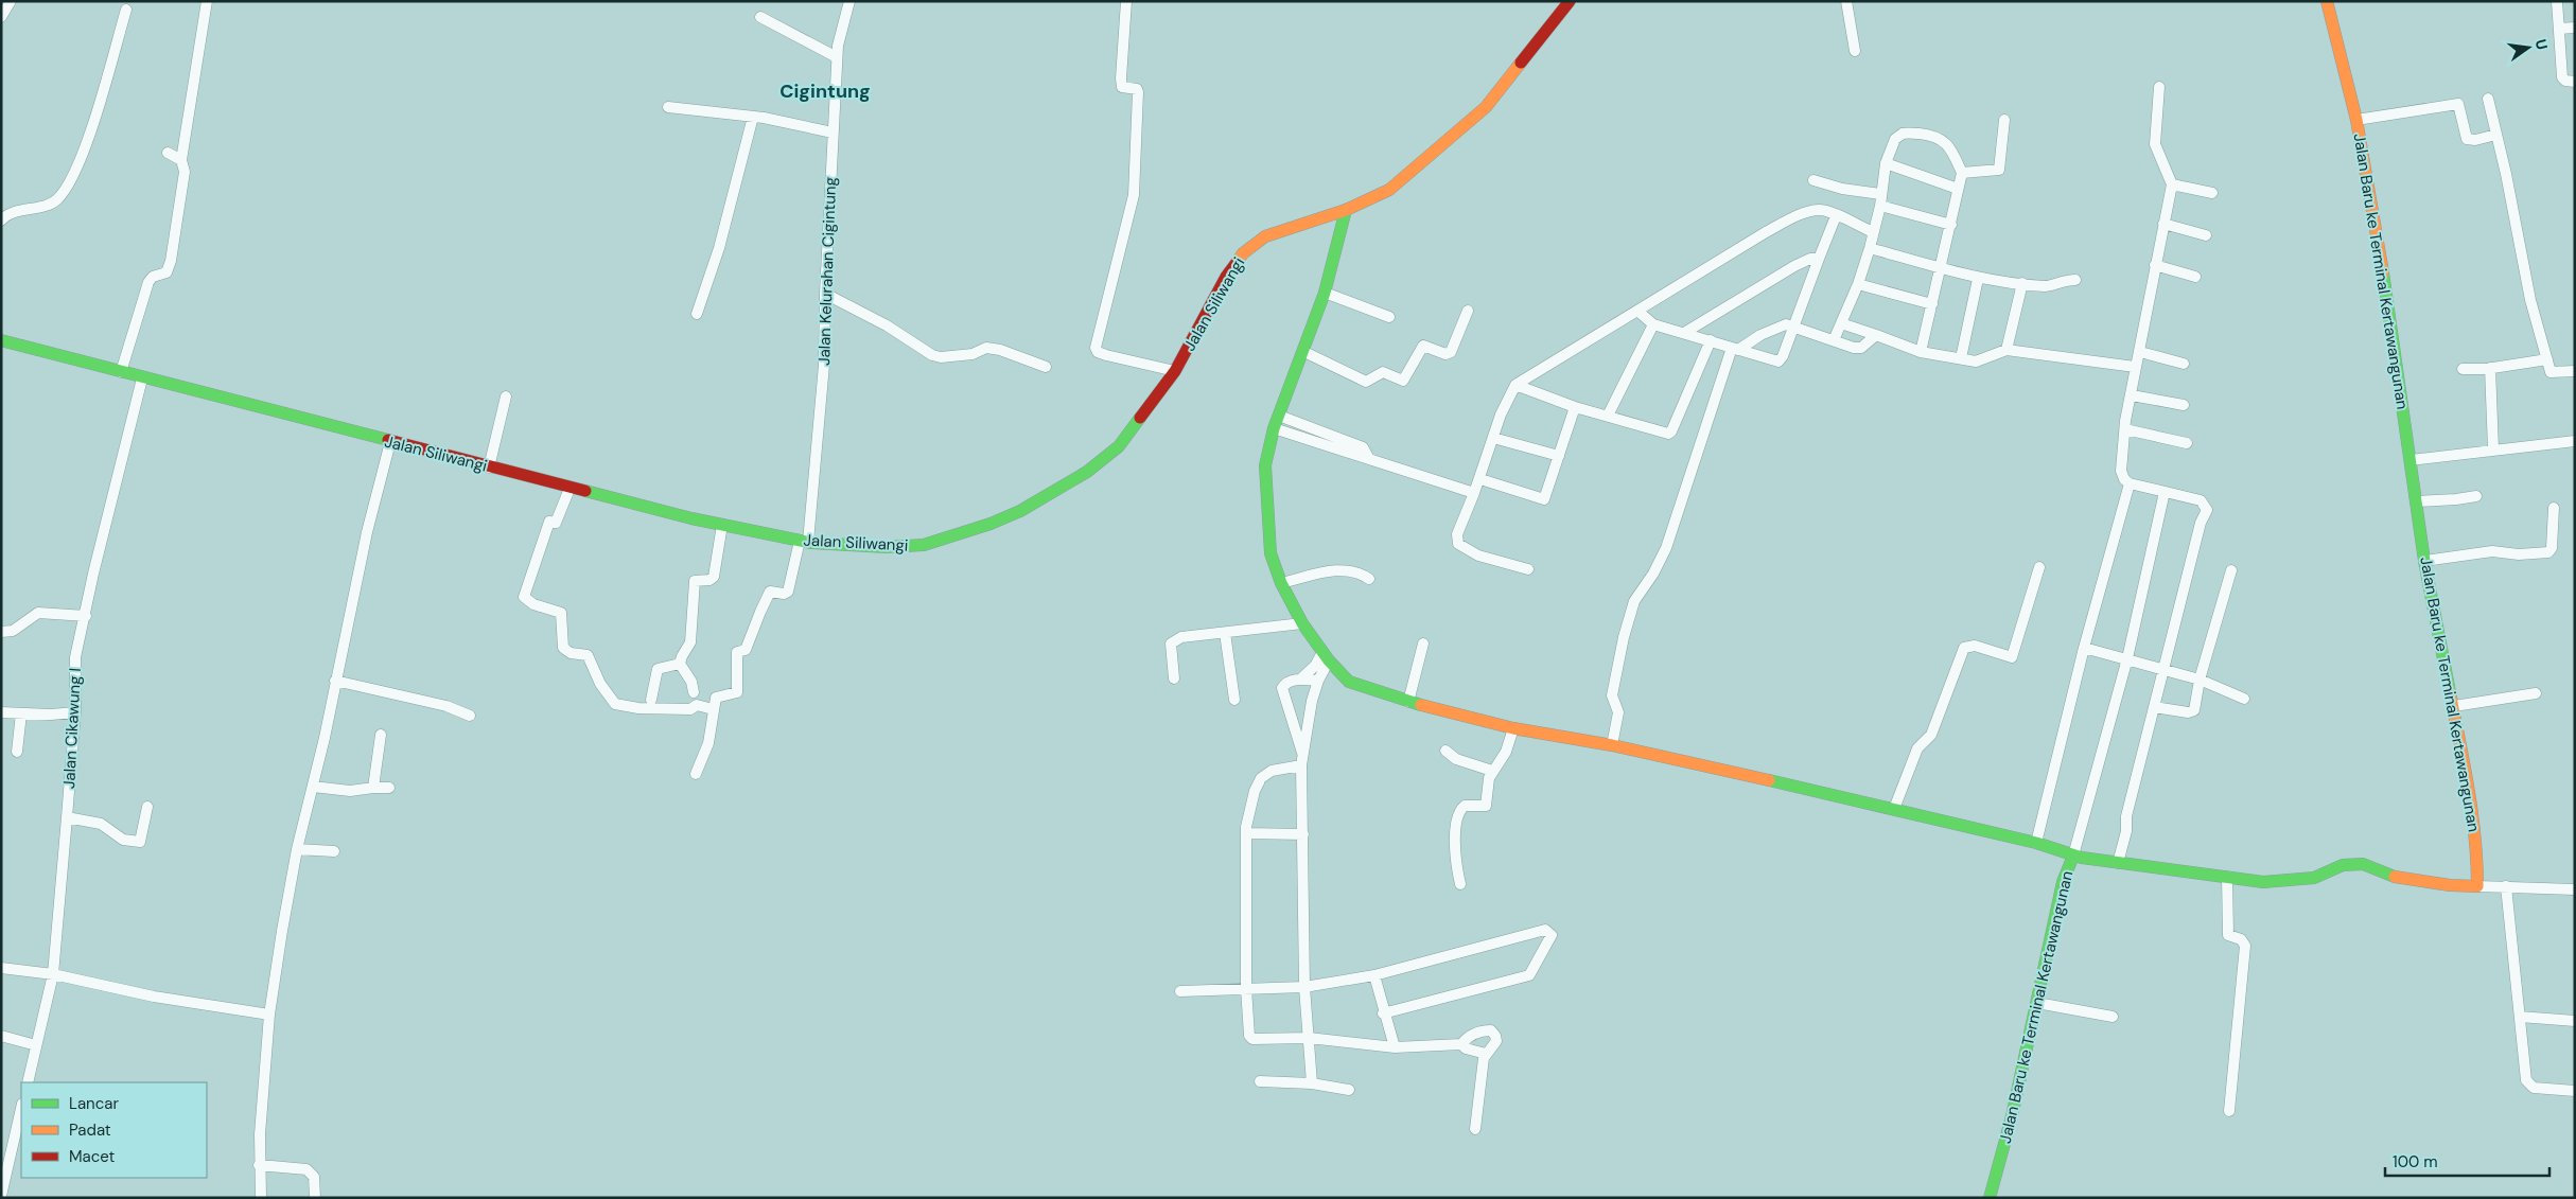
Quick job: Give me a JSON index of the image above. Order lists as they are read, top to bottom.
{
  "streets": {
    "main road": ["Jalan Baru ke Terminal Kertawangunan", "Jalan Siliwangi"],
    "street": ["Jalan Kelurahan Cigintung", "Jalan Cikawung I"]
  },
  "crossings": [
    ["Jalan Kelurahan Cigintung", "Jalan Siliwangi"],
    ["Jalan Siliwangi", "Jalan Cikawung I"]
  ],
  "districts": ["Cigintung"],
  "legend": ["Lancar", "Padat", "Macet"],
  "scale_bar": "100 m",
  "north": "right"
}
